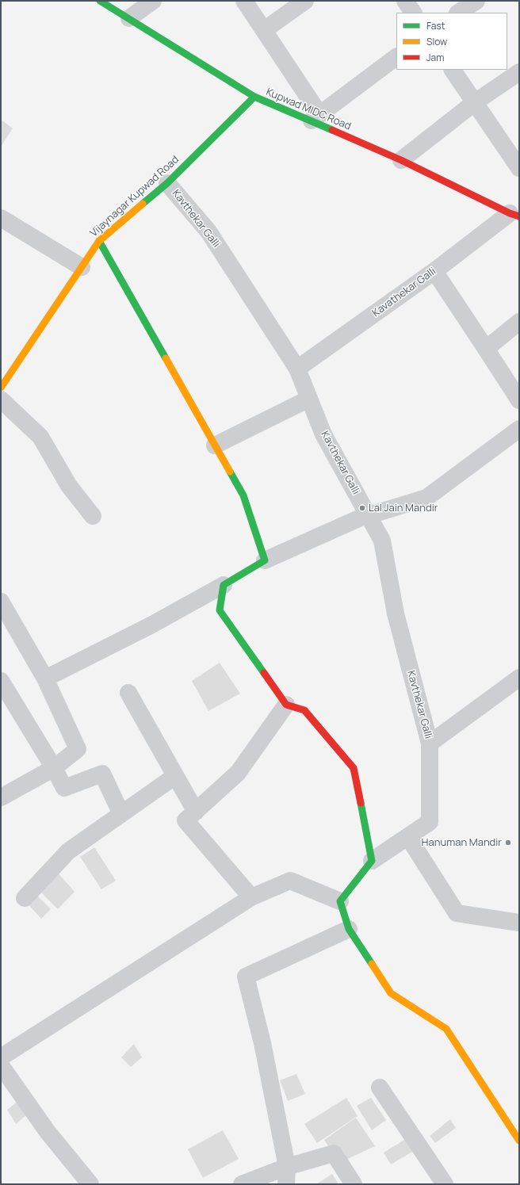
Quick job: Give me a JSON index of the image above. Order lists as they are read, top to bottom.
{
  "streets": {
    "street": [
      "Kupwad MIDC Road",
      "Vijaynagar Kupwad Road",
      "Kavthekar Galli",
      "Kavathekar Galli"
    ]
  },
  "crossings": [
    ["Kupwad MIDC Road", "Vijaynagar Kupwad Road"],
    ["Kupwad MIDC Road", "Kavathekar Galli"],
    ["Vijaynagar Kupwad Road", "Kavthekar Galli"],
    ["Kavthekar Galli", "Kavathekar Galli"]
  ],
  "places": ["Lal Jain Mandir", "Hanuman Mandir"],
  "legend": ["Fast", "Slow", "Jam"]
}
